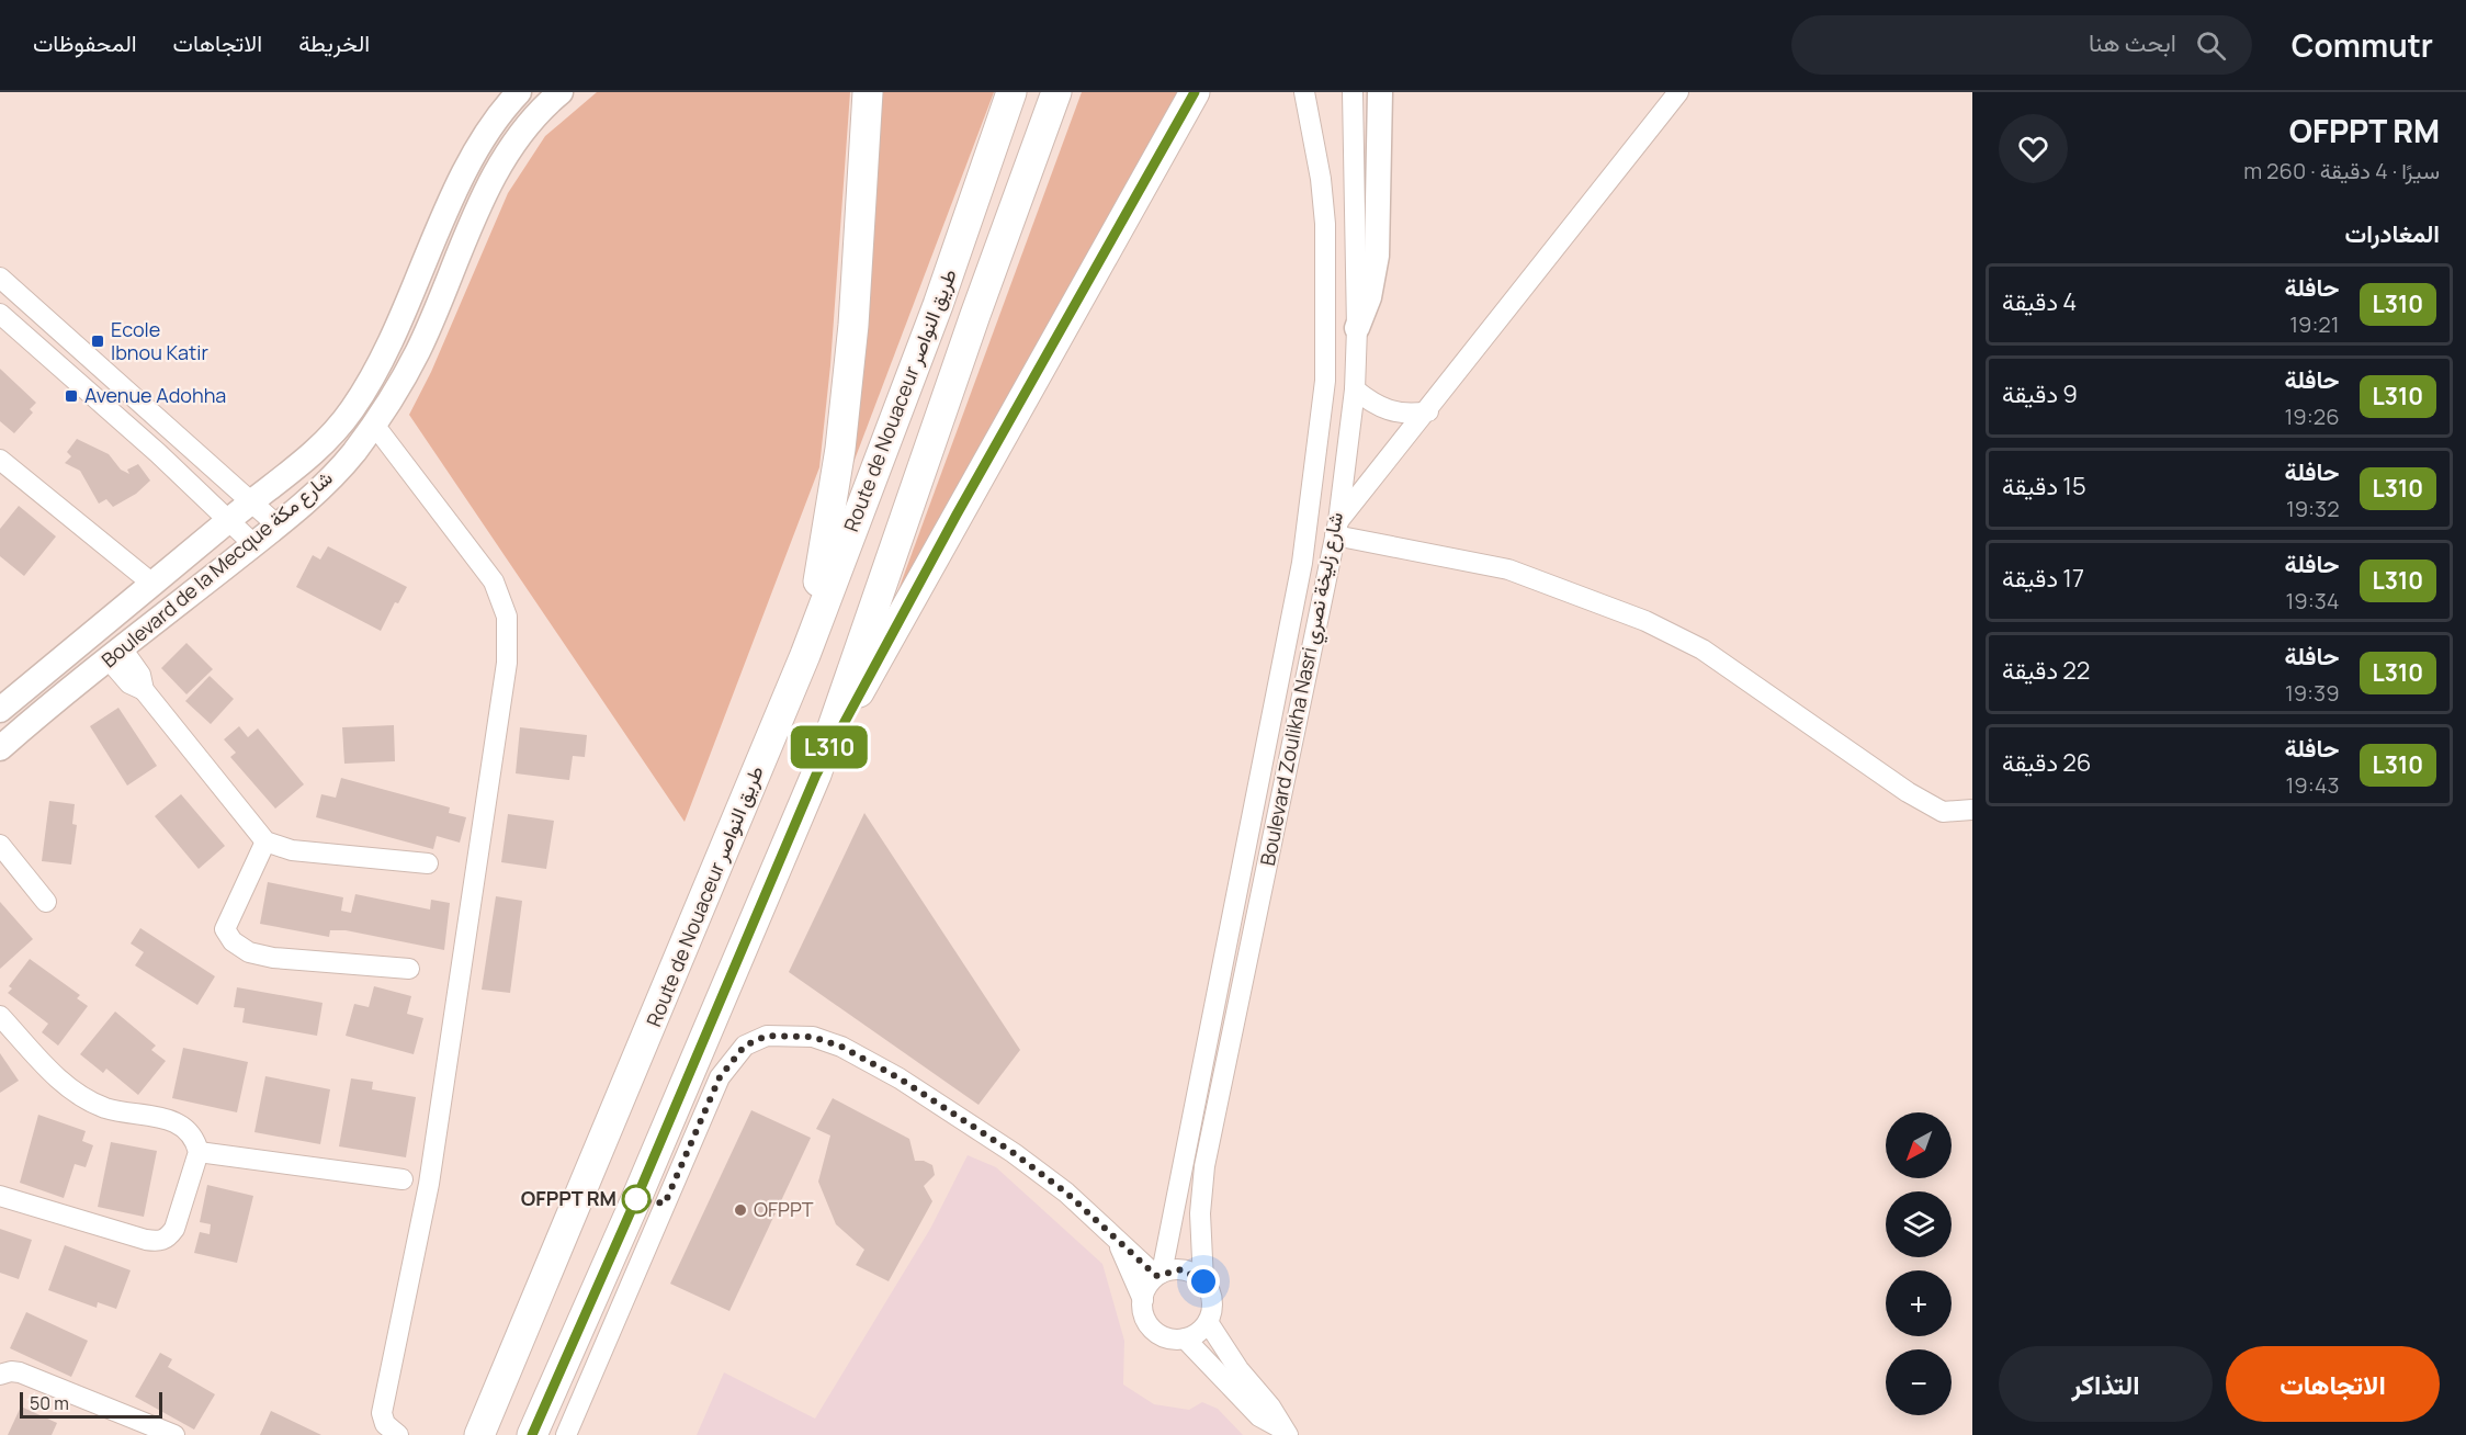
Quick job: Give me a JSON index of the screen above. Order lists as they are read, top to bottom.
{
  "streets": {
    "highway": ["Route de Nouaceur طريق النواصر"],
    "main road": ["Boulevard de la Mecque شارع مكة"],
    "street": ["Boulevard Zoulikha Nasri شارع زليخة نصري"]
  },
  "places": {
    "transit": ["Ecole Ibnou Katir", "Avenue Adohha"],
    "other": ["OFPPT RM", "OFPPT"]
  },
  "lines": ["bus line L310"],
  "scale_bar": "50 m",
  "north": "bottom left",
  "page": {
    "header": "Commutr",
    "search": "ابحث هنا",
    "nav": ["الخريطة", "الاتجاهات", "المحفوظات"],
    "heading": [
      ["OFPPT RM", "سيرًا · 4 دقيقة · 260 m"],
      "المغادرات"
    ],
    "on_map": "L310",
    "list": [
      {
        "mark": "L310",
        "name": "حافلة",
        "note": "19:21",
        "value": "4 دقيقة"
      },
      {
        "mark": "L310",
        "name": "حافلة",
        "note": "19:26",
        "value": "9 دقيقة"
      },
      {
        "mark": "L310",
        "name": "حافلة",
        "note": "19:32",
        "value": "15 دقيقة"
      },
      {
        "mark": "L310",
        "name": "حافلة",
        "note": "19:34",
        "value": "17 دقيقة"
      },
      {
        "mark": "L310",
        "name": "حافلة",
        "note": "19:39",
        "value": "22 دقيقة"
      },
      {
        "mark": "L310",
        "name": "حافلة",
        "note": "19:43",
        "value": "26 دقيقة"
      }
    ],
    "map_buttons": ["+", "−"],
    "buttons": ["الاتجاهات", "التذاكر"],
    "scale": "50 m"
  }
}
